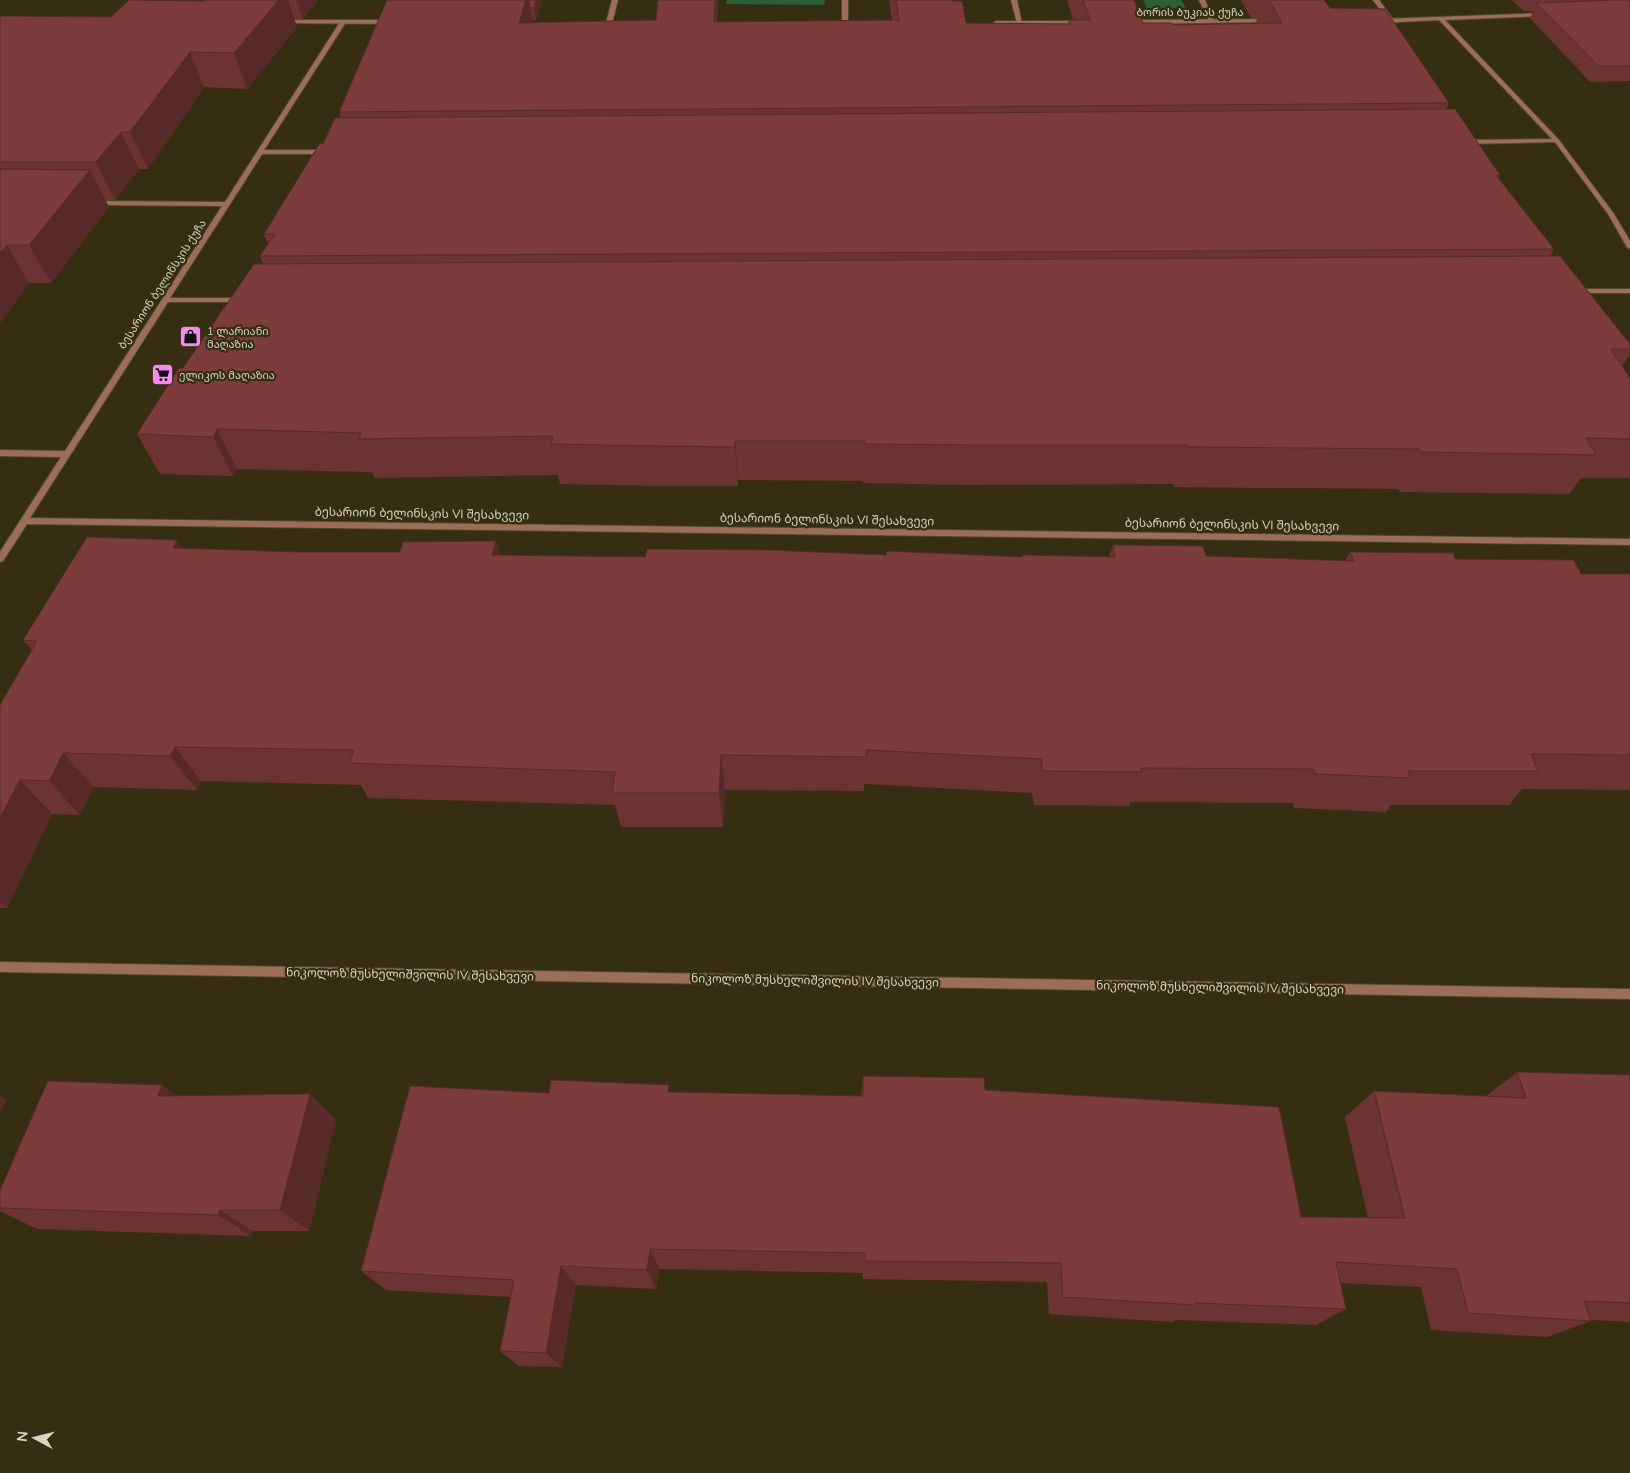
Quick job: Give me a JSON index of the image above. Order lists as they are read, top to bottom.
{
  "streets": {
    "street": [
      "ბორის ბუკიას ქუჩა",
      "ბესარიონ ბელინსკის ქუჩა",
      "ბესარიონ ბელინსკის VI შესახვევი",
      "ნიკოლოზ მუსხელიშვილის IV შესახვევი"
    ]
  },
  "crossings": [
    ["ბესარიონ ბელინსკის ქუჩა", "ბესარიონ ბელინსკის VI შესახვევი"]
  ],
  "places": {
    "shop": ["1 ლარიანი მაღაზია"],
    "supermarket": ["ელიკოს მაღაზია"]
  },
  "north": "left"
}
